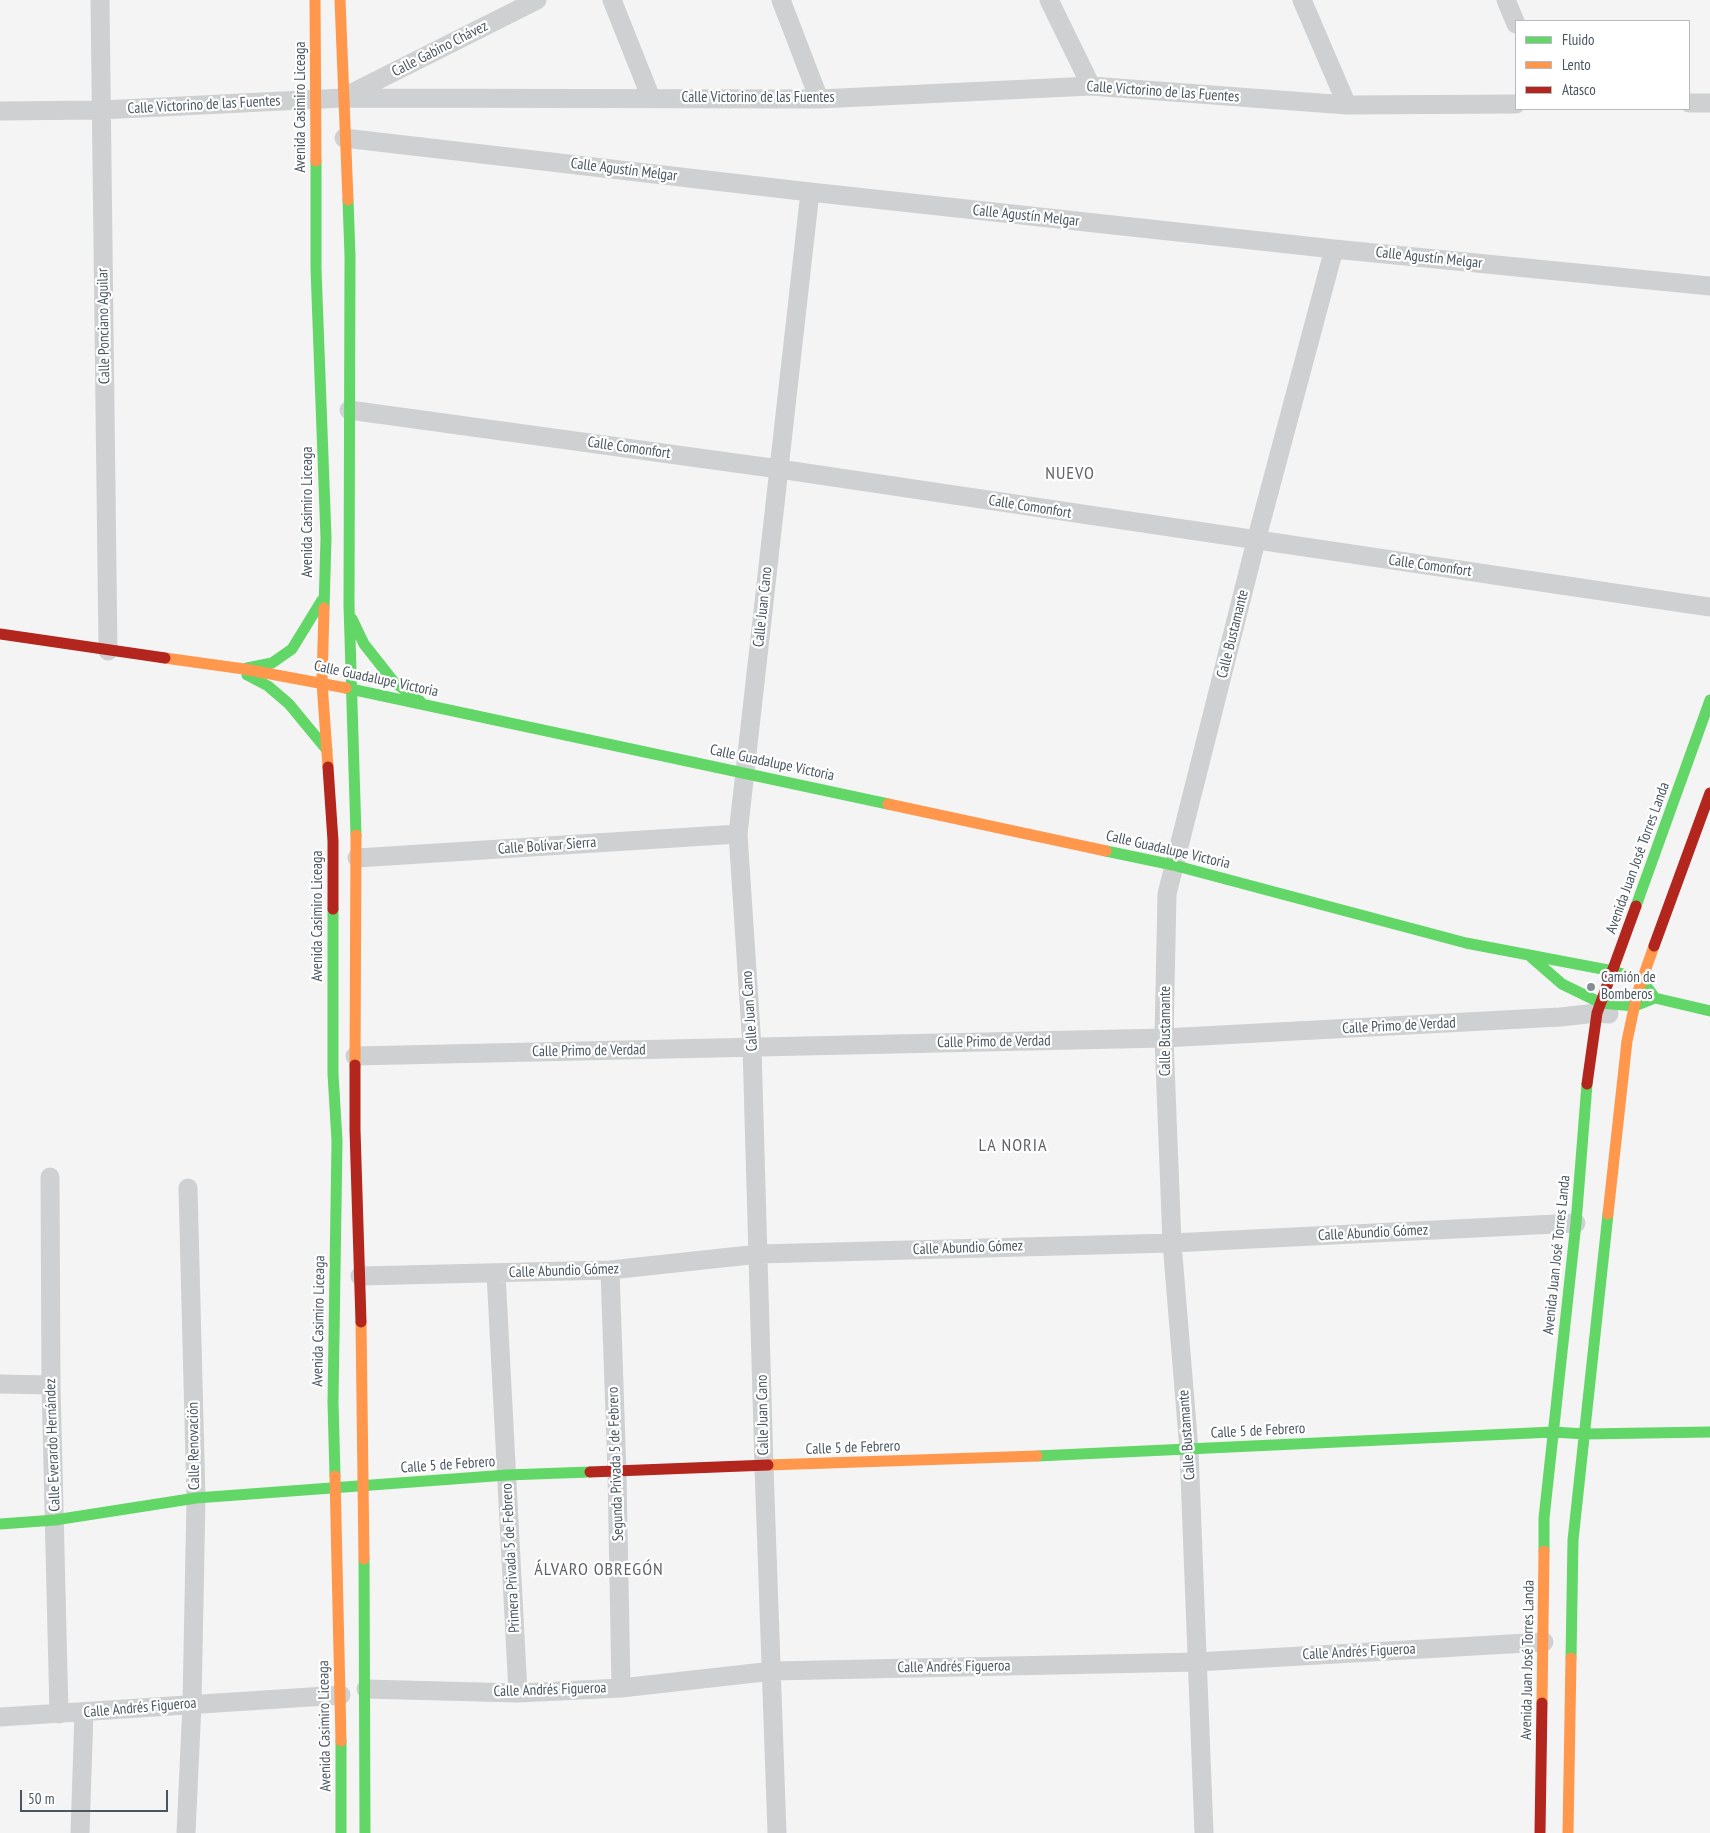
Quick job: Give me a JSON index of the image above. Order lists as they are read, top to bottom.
{
  "streets": {
    "main road": [
      "Avenida Casimiro Liceaga",
      "Calle Guadalupe Victoria",
      "Avenida Juan José Torres Landa",
      "Calle 5 de Febrero"
    ],
    "street": [
      "Calle Gabino Chávez",
      "Calle Victorino de las Fuentes",
      "Calle Agustín Melgar",
      "Calle Ponciano Aguilar",
      "Calle Comonfort",
      "Calle Juan Cano",
      "Calle Bustamante",
      "Calle Bolívar Sierra",
      "Calle Primo de Verdad",
      "Calle Abundio Gómez",
      "Calle Everardo Hernández",
      "Calle Renovación",
      "Segunda Privada 5 de Febrero",
      "Primera Privada 5 de Febrero",
      "Calle Andrés Figueroa"
    ]
  },
  "crossings": [
    ["Calle Gabino Chávez", "Calle Victorino de las Fuentes"],
    ["Calle Victorino de las Fuentes", "Avenida Casimiro Liceaga"],
    ["Calle Victorino de las Fuentes", "Calle Ponciano Aguilar"],
    ["Avenida Casimiro Liceaga", "Calle Guadalupe Victoria"],
    ["Avenida Casimiro Liceaga", "Calle 5 de Febrero"],
    ["Avenida Casimiro Liceaga", "Calle Andrés Figueroa"],
    ["Calle Agustín Melgar", "Calle Juan Cano"],
    ["Calle Agustín Melgar", "Calle Bustamante"],
    ["Calle Ponciano Aguilar", "Calle Guadalupe Victoria"],
    ["Calle Comonfort", "Calle Juan Cano"],
    ["Calle Comonfort", "Calle Bustamante"],
    ["Calle Juan Cano", "Calle Guadalupe Victoria"],
    ["Calle Juan Cano", "Calle Bolívar Sierra"],
    ["Calle Juan Cano", "Calle Primo de Verdad"],
    ["Calle Juan Cano", "Calle Abundio Gómez"],
    ["Calle Juan Cano", "Calle 5 de Febrero"],
    ["Calle Juan Cano", "Calle Andrés Figueroa"],
    ["Calle Bustamante", "Calle Guadalupe Victoria"],
    ["Calle Bustamante", "Calle Primo de Verdad"],
    ["Calle Bustamante", "Calle Abundio Gómez"],
    ["Calle Bustamante", "Calle 5 de Febrero"],
    ["Calle Bustamante", "Calle Andrés Figueroa"],
    ["Calle Guadalupe Victoria", "Avenida Juan José Torres Landa"],
    ["Avenida Juan José Torres Landa", "Calle Primo de Verdad"],
    ["Avenida Juan José Torres Landa", "Calle Abundio Gómez"],
    ["Avenida Juan José Torres Landa", "Calle 5 de Febrero"],
    ["Avenida Juan José Torres Landa", "Calle Andrés Figueroa"],
    ["Calle Abundio Gómez", "Segunda Privada 5 de Febrero"],
    ["Calle Abundio Gómez", "Primera Privada 5 de Febrero"],
    ["Calle 5 de Febrero", "Calle Everardo Hernández"],
    ["Calle 5 de Febrero", "Calle Renovación"],
    ["Calle 5 de Febrero", "Segunda Privada 5 de Febrero"],
    ["Calle 5 de Febrero", "Primera Privada 5 de Febrero"],
    ["Calle Everardo Hernández", "Calle Andrés Figueroa"],
    ["Calle Renovación", "Calle Andrés Figueroa"],
    ["Segunda Privada 5 de Febrero", "Calle Andrés Figueroa"],
    ["Primera Privada 5 de Febrero", "Calle Andrés Figueroa"]
  ],
  "districts": ["NUEVO", "LA NORIA", "ÁLVARO OBREGÓN"],
  "places": ["Camión de Bomberos"],
  "legend": ["Fluido", "Lento", "Atasco"],
  "scale_bar": "50 m"
}
